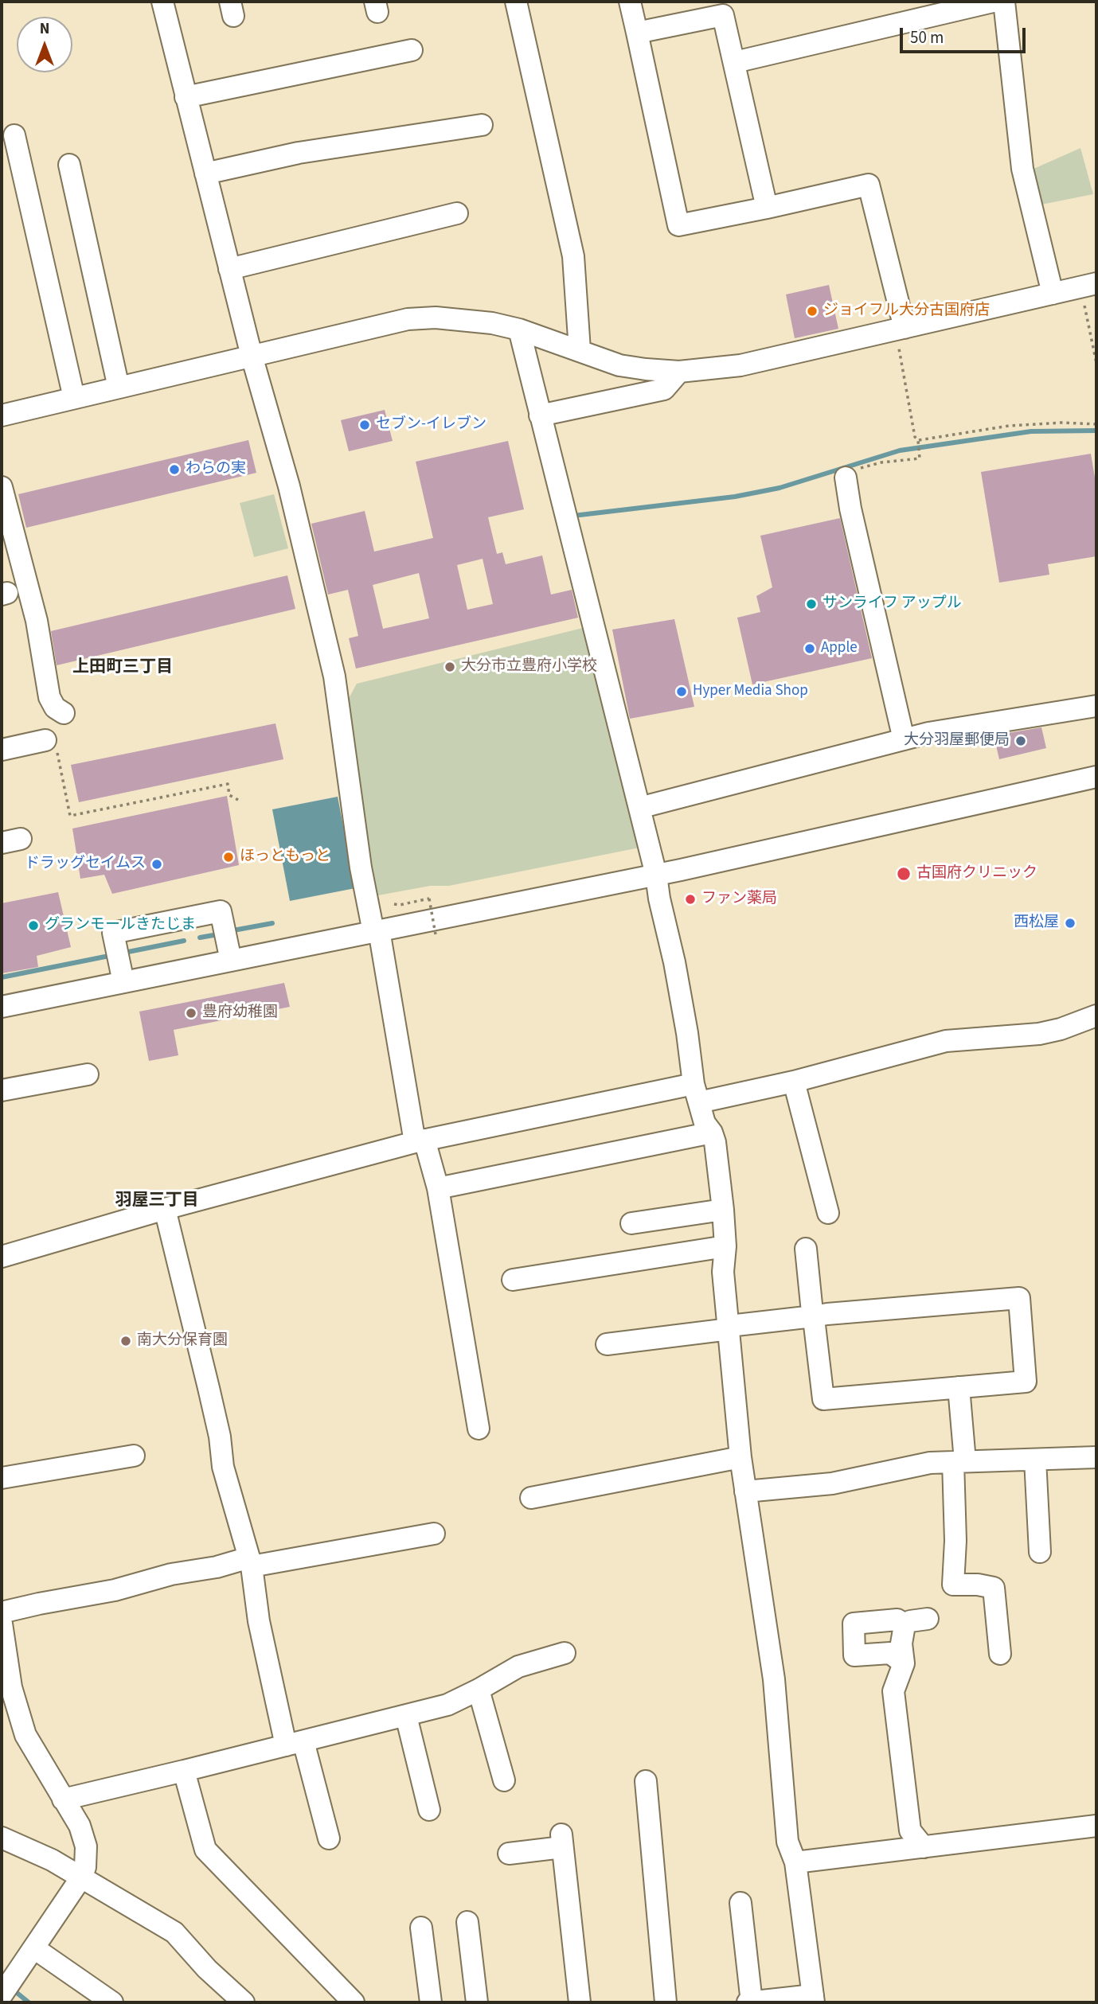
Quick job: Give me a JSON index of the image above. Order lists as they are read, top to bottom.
{
  "districts": ["上田町三丁目", "羽屋三丁目"],
  "places": [
    "ジョイフル大分古国府店",
    "セブン-イレブン",
    "わらの実",
    "サンライフ アップル",
    "Apple",
    "大分市立豊府小学校",
    "Hyper Media Shop",
    "大分羽屋郵便局",
    "ほっともっと",
    "ドラッグセイムス",
    "古国府クリニック",
    "ファン薬局",
    "西松屋",
    "グランモールきたじま",
    "豊府幼稚園",
    "南大分保育園"
  ],
  "scale_bar": "50 m",
  "north": "top"
}
